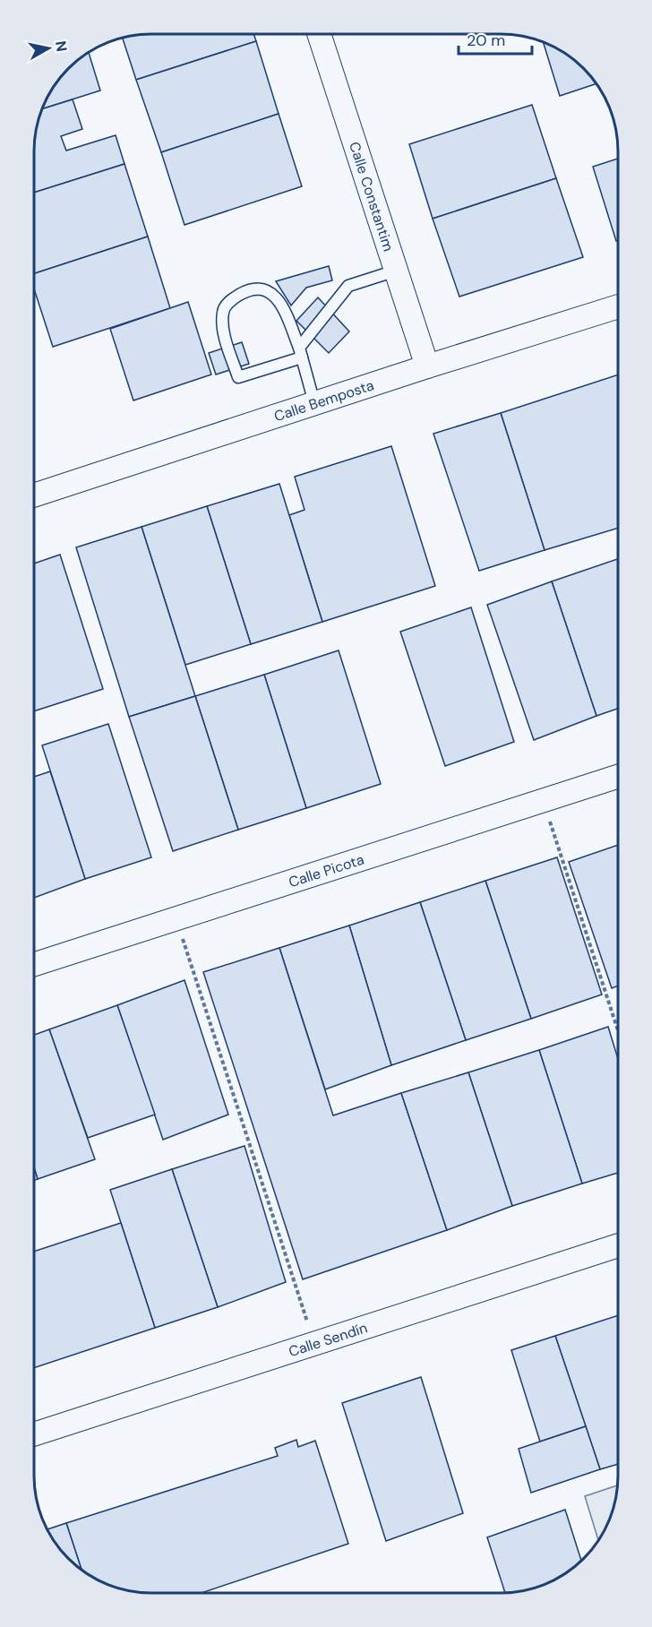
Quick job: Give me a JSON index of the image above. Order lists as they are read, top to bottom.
{
  "streets": {
    "street": [
      "Calle Constantim",
      "Calle Bemposta",
      "Calle Picota",
      "Calle Sendín"
    ]
  },
  "crossings": [
    ["Calle Constantim", "Calle Bemposta"]
  ],
  "scale_bar": "20 m",
  "north": "right"
}
